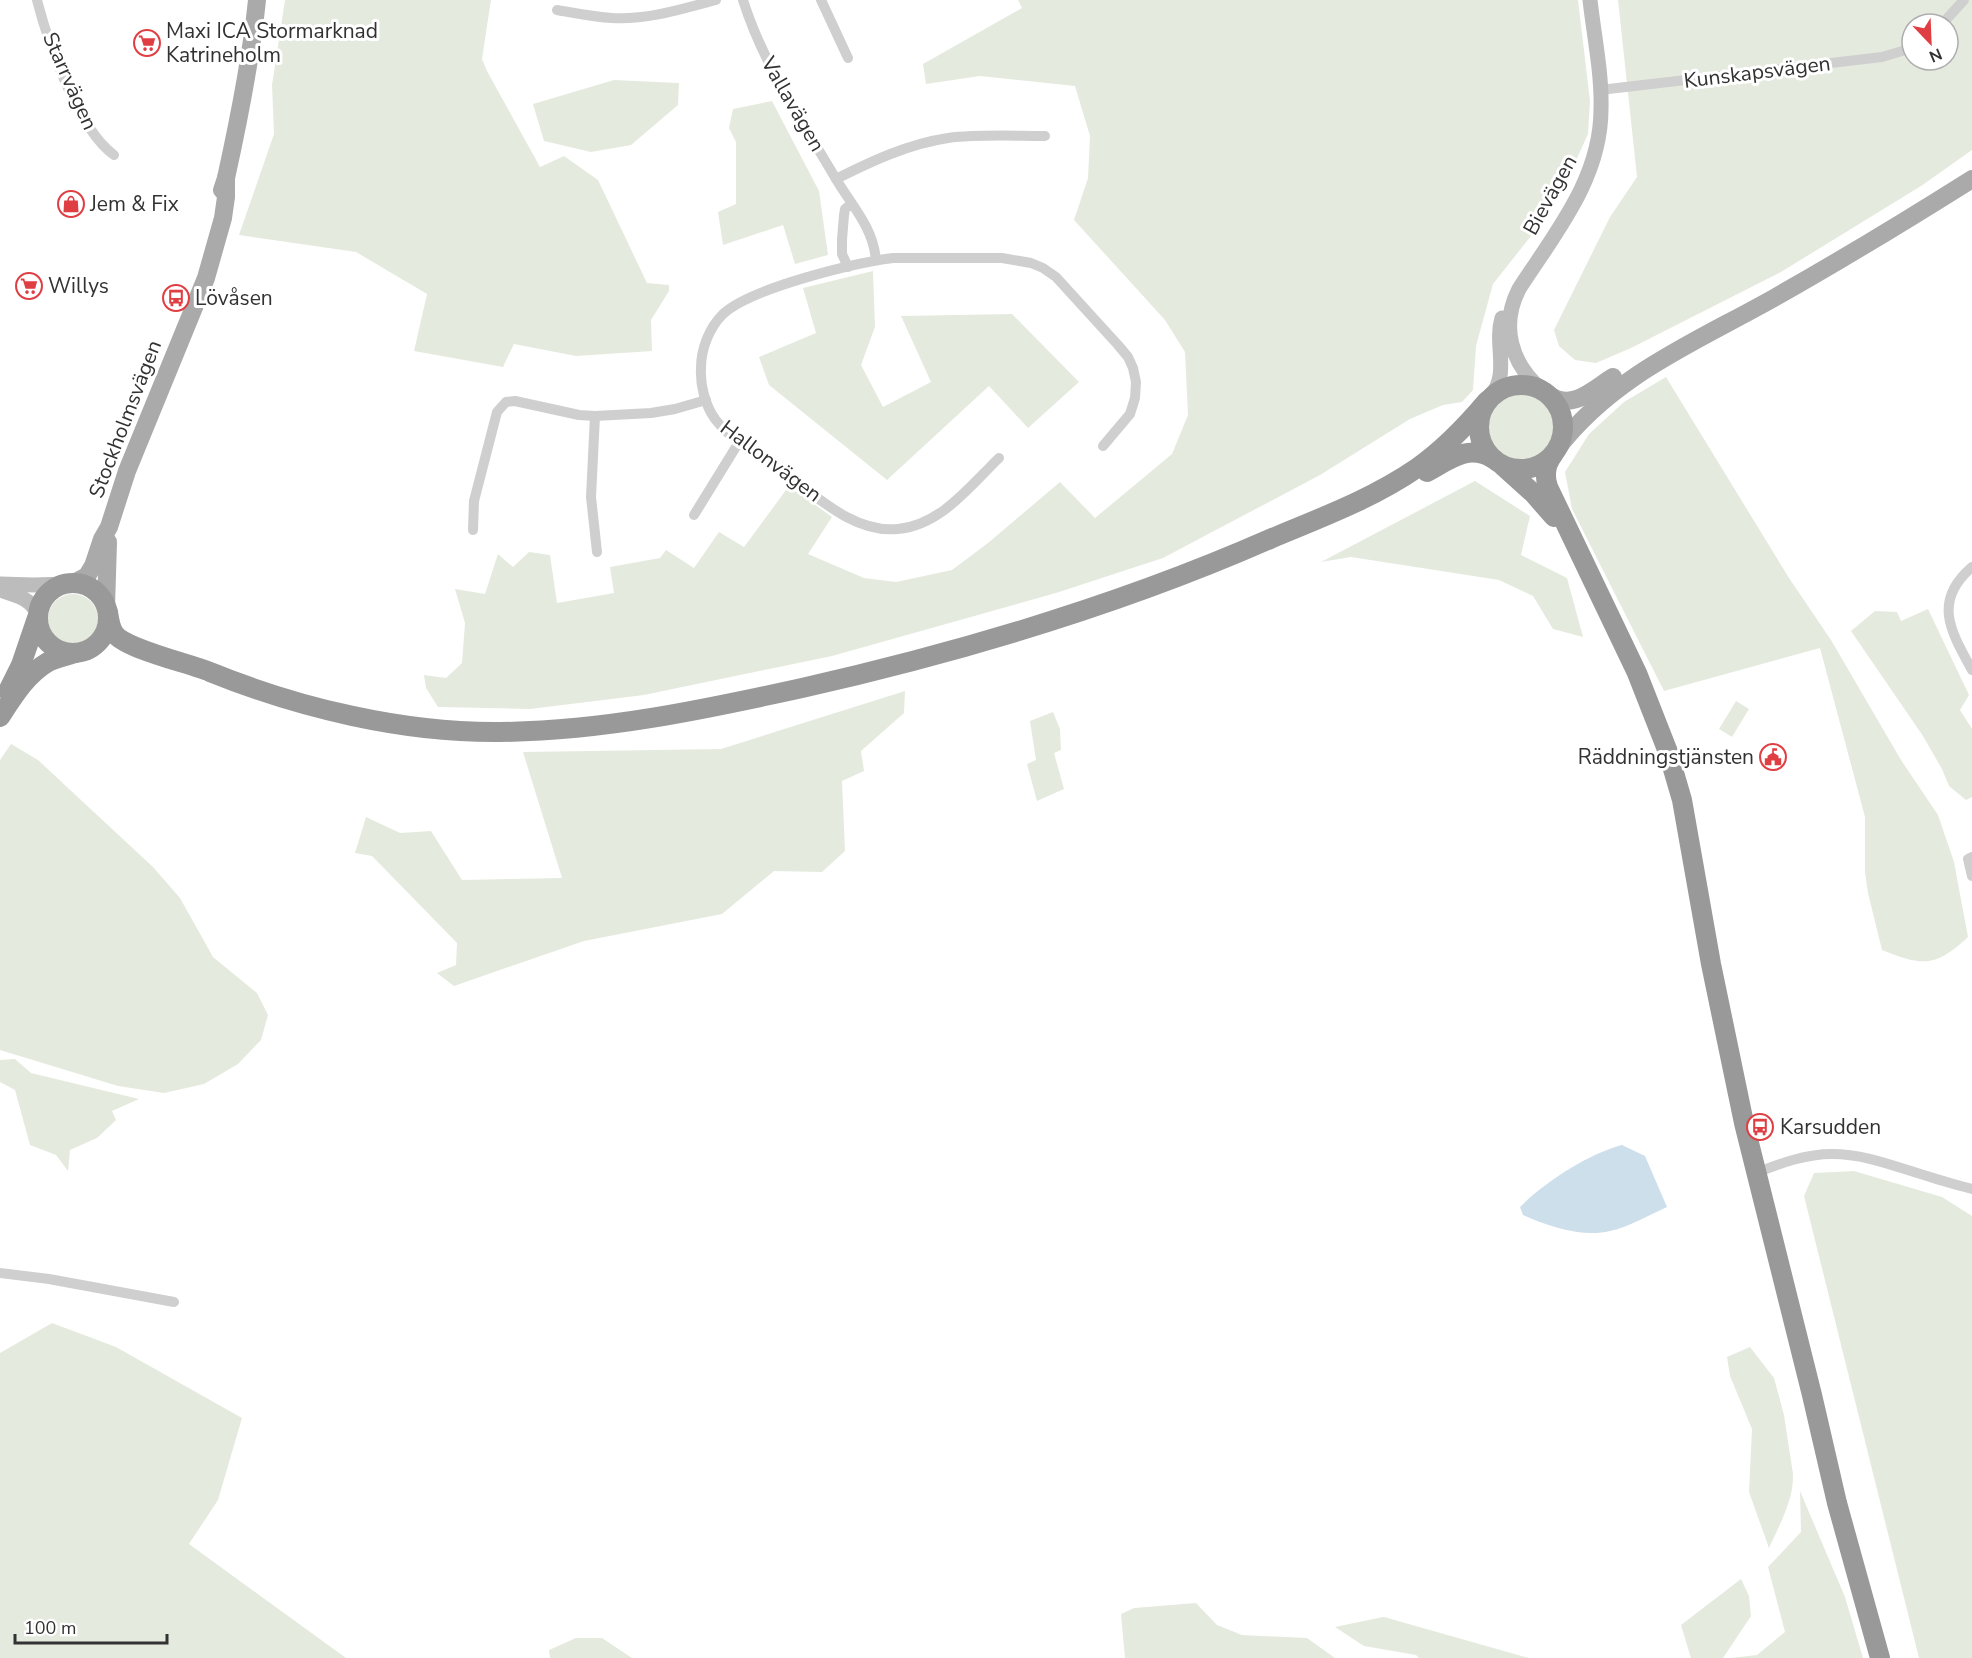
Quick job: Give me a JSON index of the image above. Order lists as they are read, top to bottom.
{
  "streets": {
    "main road": ["Stockholmsvägen"],
    "street": [
      "Kunskapsvägen",
      "Starrvägen",
      "Vallavägen",
      "Bievägen",
      "Hallonvägen"
    ]
  },
  "crossings": [
    ["Kunskapsvägen", "Bievägen"],
    ["Vallavägen", "Hallonvägen"]
  ],
  "places": {
    "supermarket": ["Maxi ICA Stormarknad Katrineholm", "Willys"],
    "shop": ["Jem & Fix"],
    "bus stop": ["Lövåsen", "Karsudden"],
    "public building": ["Räddningstjänsten"]
  },
  "scale_bar": "100 m",
  "north": "bottom right"
}
